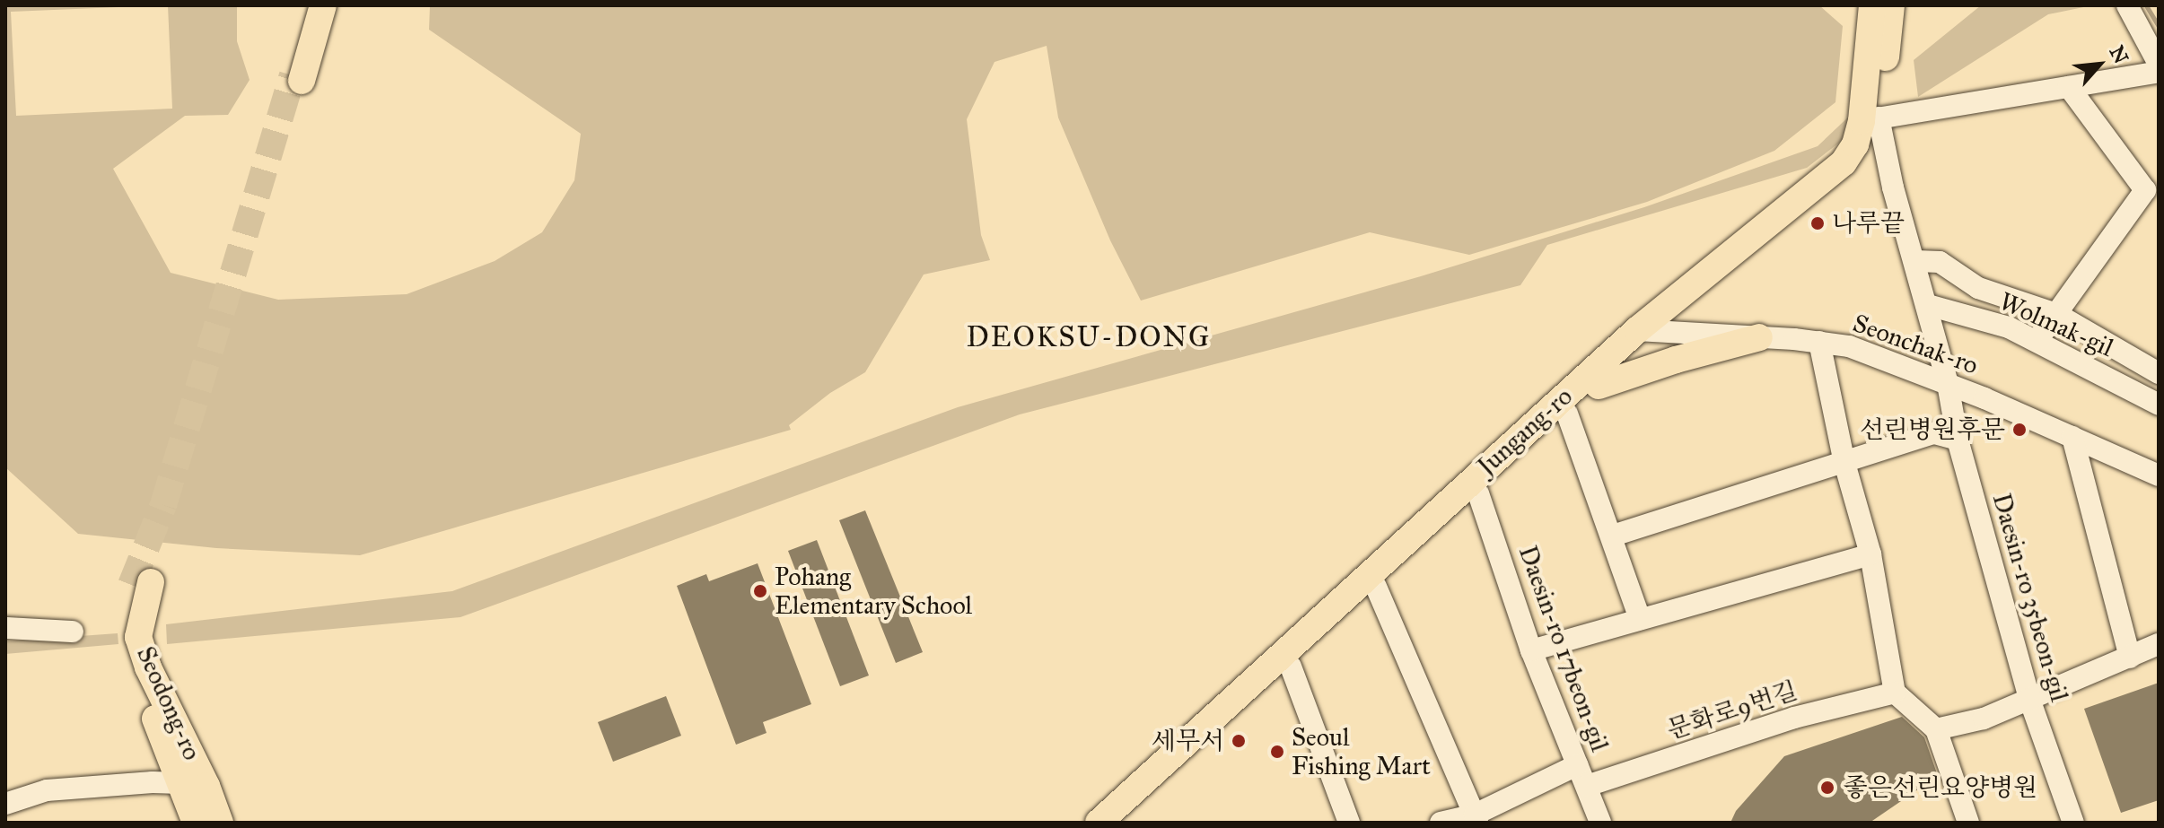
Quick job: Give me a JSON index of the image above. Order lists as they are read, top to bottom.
{
  "streets": {
    "main road": ["Jungang-ro", "Seodong-ro"],
    "street": [
      "Wolmak-gil",
      "Seonchak-ro",
      "Daesin-ro 35beon-gil",
      "Daesin-ro 17beon-gil",
      "문화로9번길"
    ]
  },
  "crossings": [
    ["Wolmak-gil", "Daesin-ro 35beon-gil"],
    ["Seonchak-ro", "Jungang-ro"],
    ["Seonchak-ro", "Daesin-ro 35beon-gil"],
    ["Jungang-ro", "Daesin-ro 35beon-gil"],
    ["Jungang-ro", "Daesin-ro 17beon-gil"],
    ["Daesin-ro 17beon-gil", "문화로9번길"]
  ],
  "districts": ["DEOKSU-DONG"],
  "places": [
    "나루끝",
    "선린병원후문",
    "Pohang Elementary School",
    "세무서",
    "Seoul Fishing Mart",
    "좋은선린요양병원"
  ],
  "north": "top right"
}
